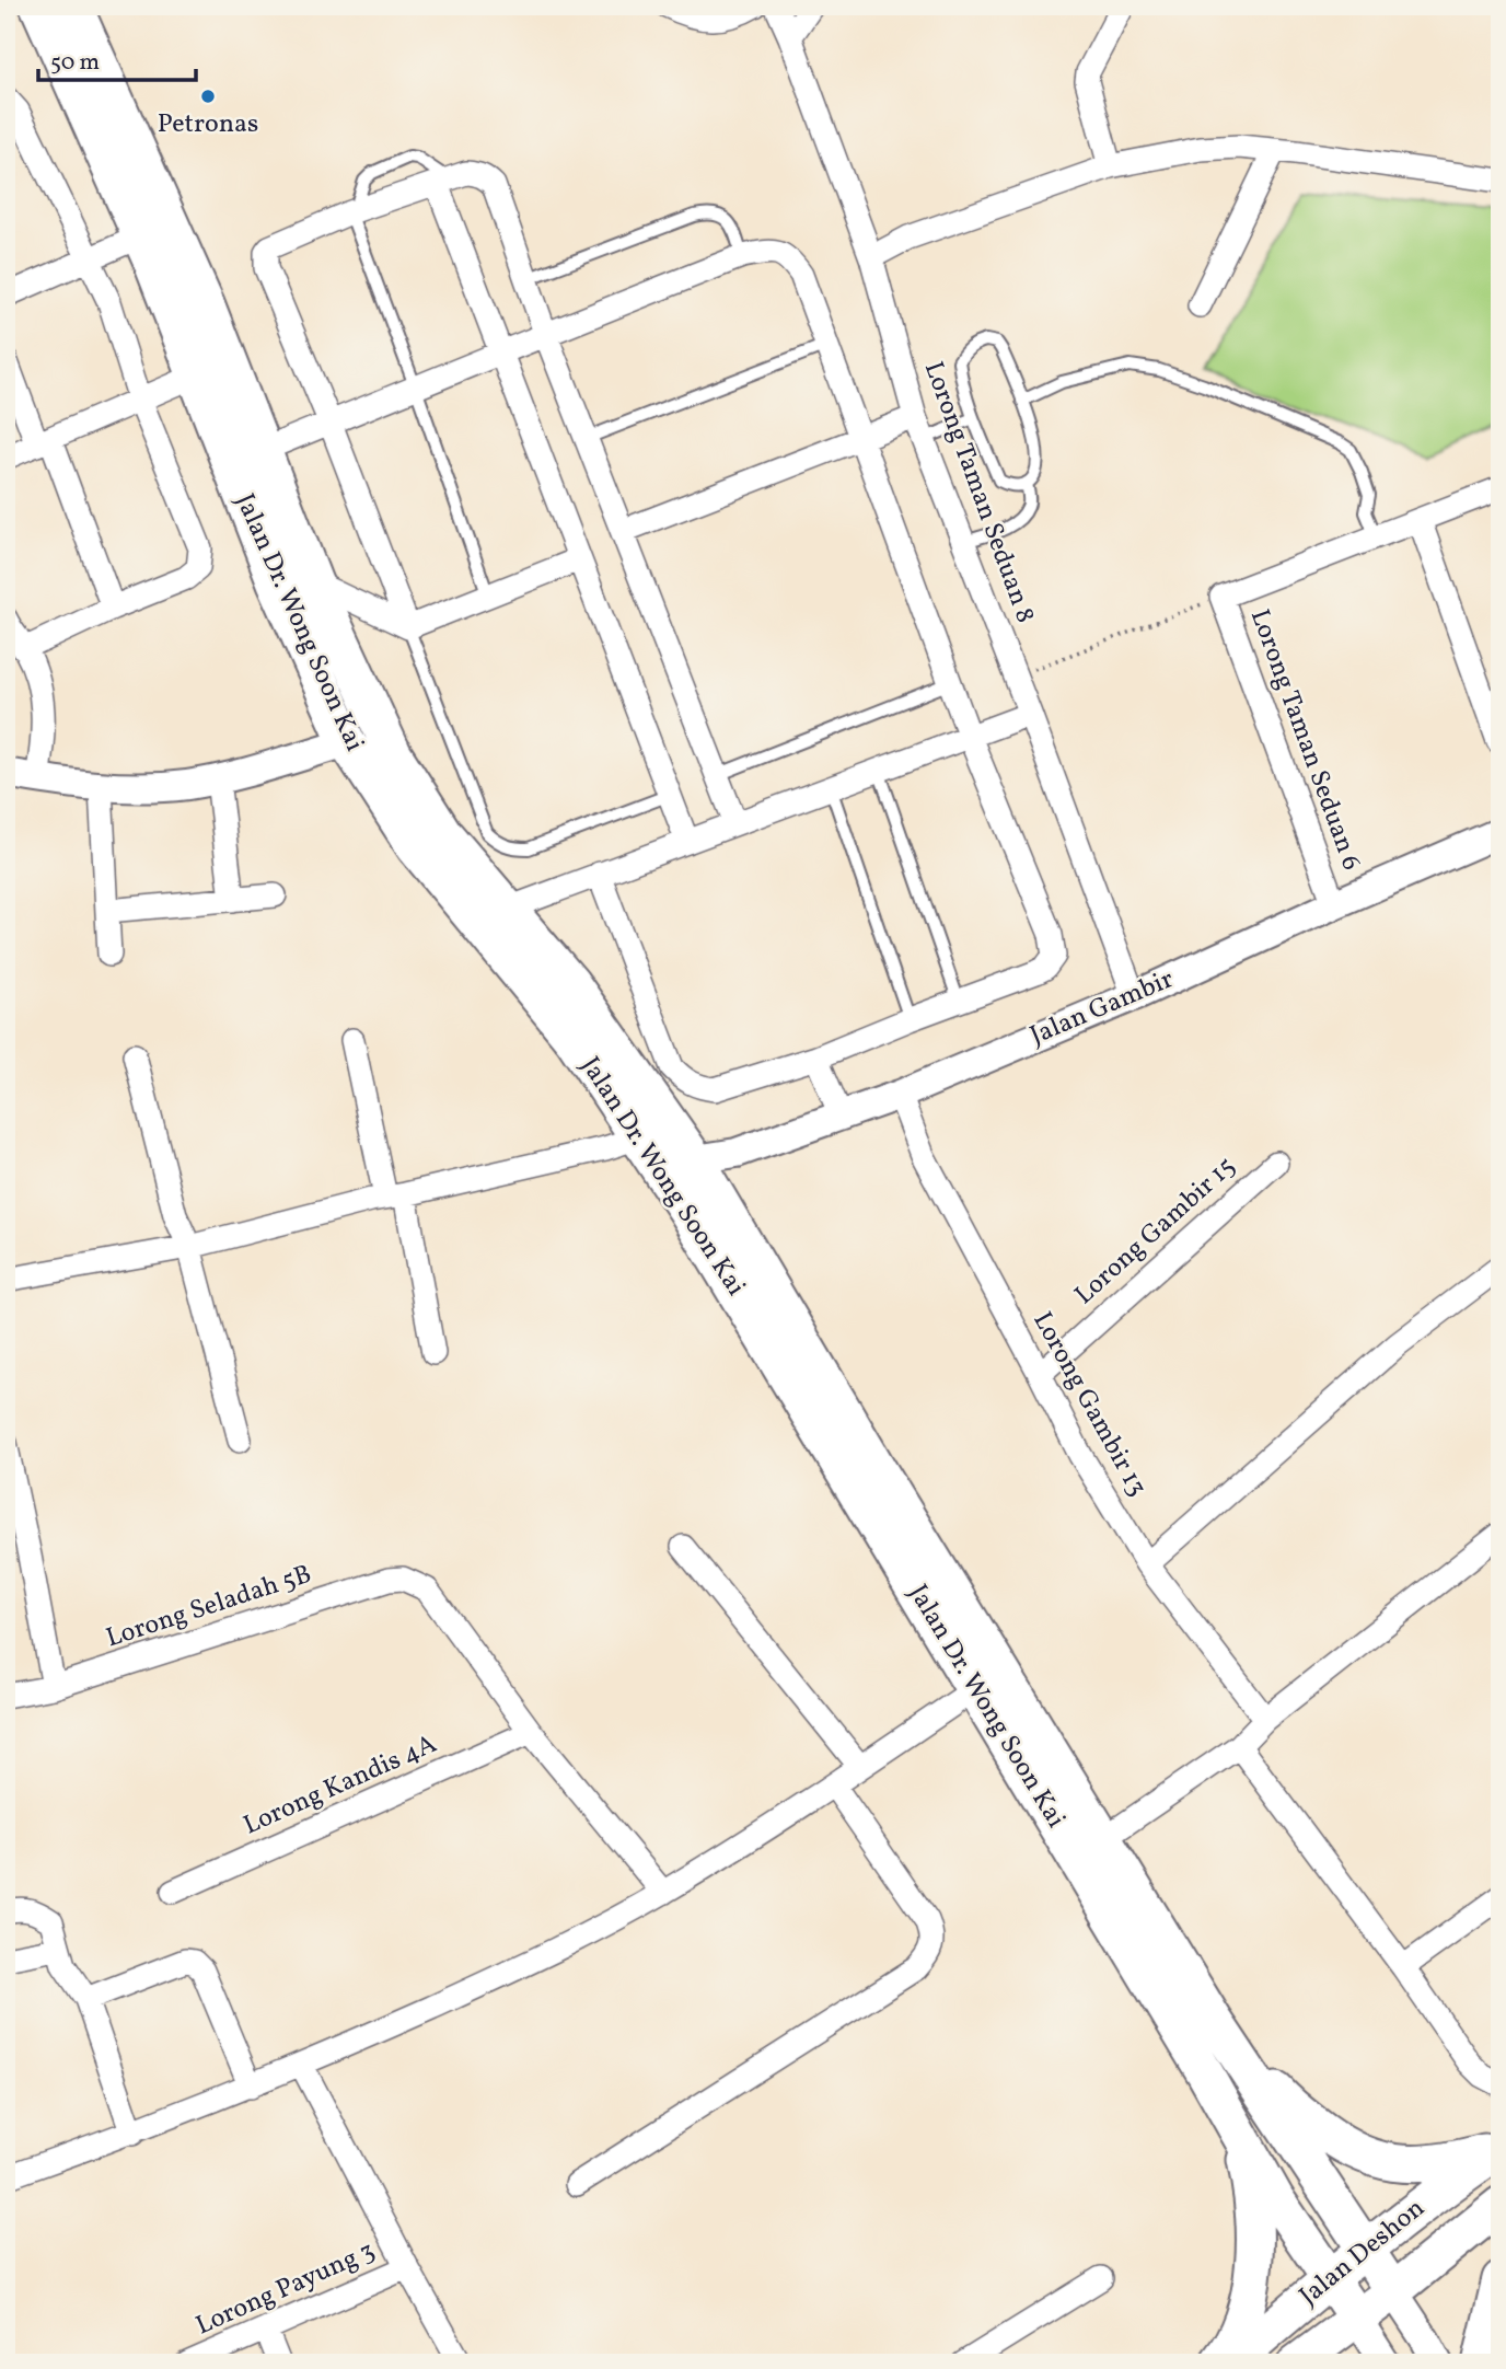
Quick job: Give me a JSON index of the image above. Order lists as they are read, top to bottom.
{
  "streets": {
    "main road": ["Jalan Dr. Wong Soon Kai", "Jalan Deshon"],
    "street": [
      "Lorong Taman Seduan 8",
      "Lorong Taman Seduan 6",
      "Jalan Gambir",
      "Lorong Gambir 15",
      "Lorong Gambir 13",
      "Lorong Seladah 5B",
      "Lorong Kandis 4A",
      "Lorong Payung 3"
    ]
  },
  "crossings": [
    ["Lorong Taman Seduan 8", "Jalan Gambir"],
    ["Jalan Dr. Wong Soon Kai", "Jalan Gambir"],
    ["Jalan Dr. Wong Soon Kai", "Jalan Deshon"],
    ["Lorong Taman Seduan 6", "Jalan Gambir"],
    ["Jalan Gambir", "Lorong Gambir 13"],
    ["Lorong Gambir 15", "Lorong Gambir 13"],
    ["Lorong Seladah 5B", "Lorong Kandis 4A"]
  ],
  "places": ["Petronas"],
  "scale_bar": "50 m"
}
